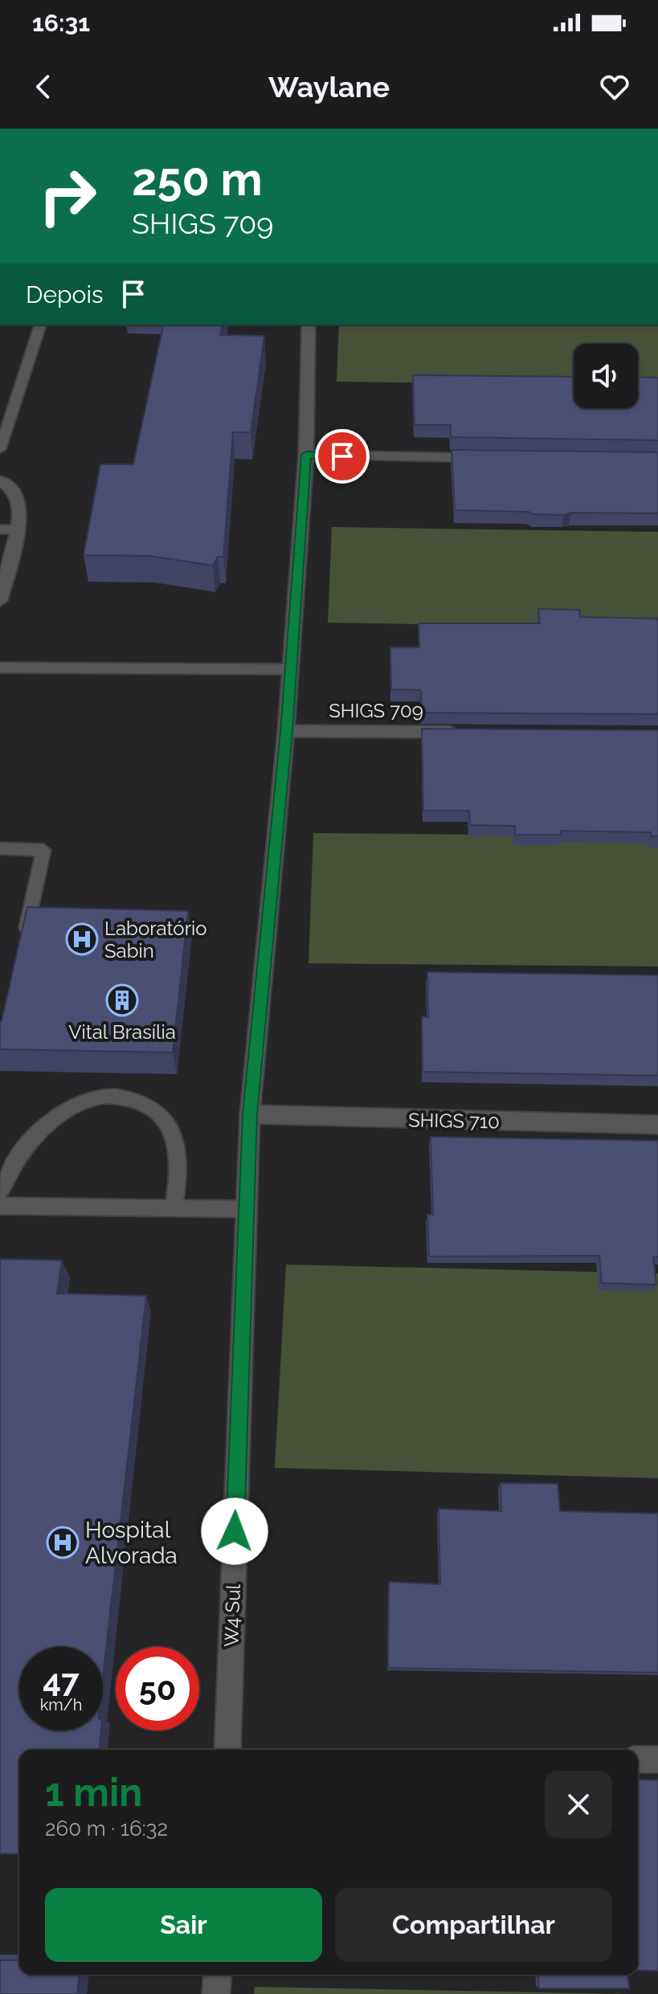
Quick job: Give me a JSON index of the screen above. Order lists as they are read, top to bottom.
{
  "streets": {
    "main road": ["SHIGS 709", "SHIGS 710", "W4 Sul"]
  },
  "crossings": [
    ["SHIGS 709", "W4 Sul"],
    ["SHIGS 710", "W4 Sul"]
  ],
  "places": {
    "hospital": ["Laboratório Sabin", "Hospital Alvorada"],
    "building": ["Vital Brasília"]
  },
  "page": {
    "status": "16:31",
    "header": "Waylane",
    "turn": ["250 m", "SHIGS 709"],
    "then": "Depois",
    "speed": "47 km/h",
    "limit": "50",
    "heading": ["1 min", "260 m · 16:32"],
    "buttons": ["Sair", "Compartilhar"]
  }
}
